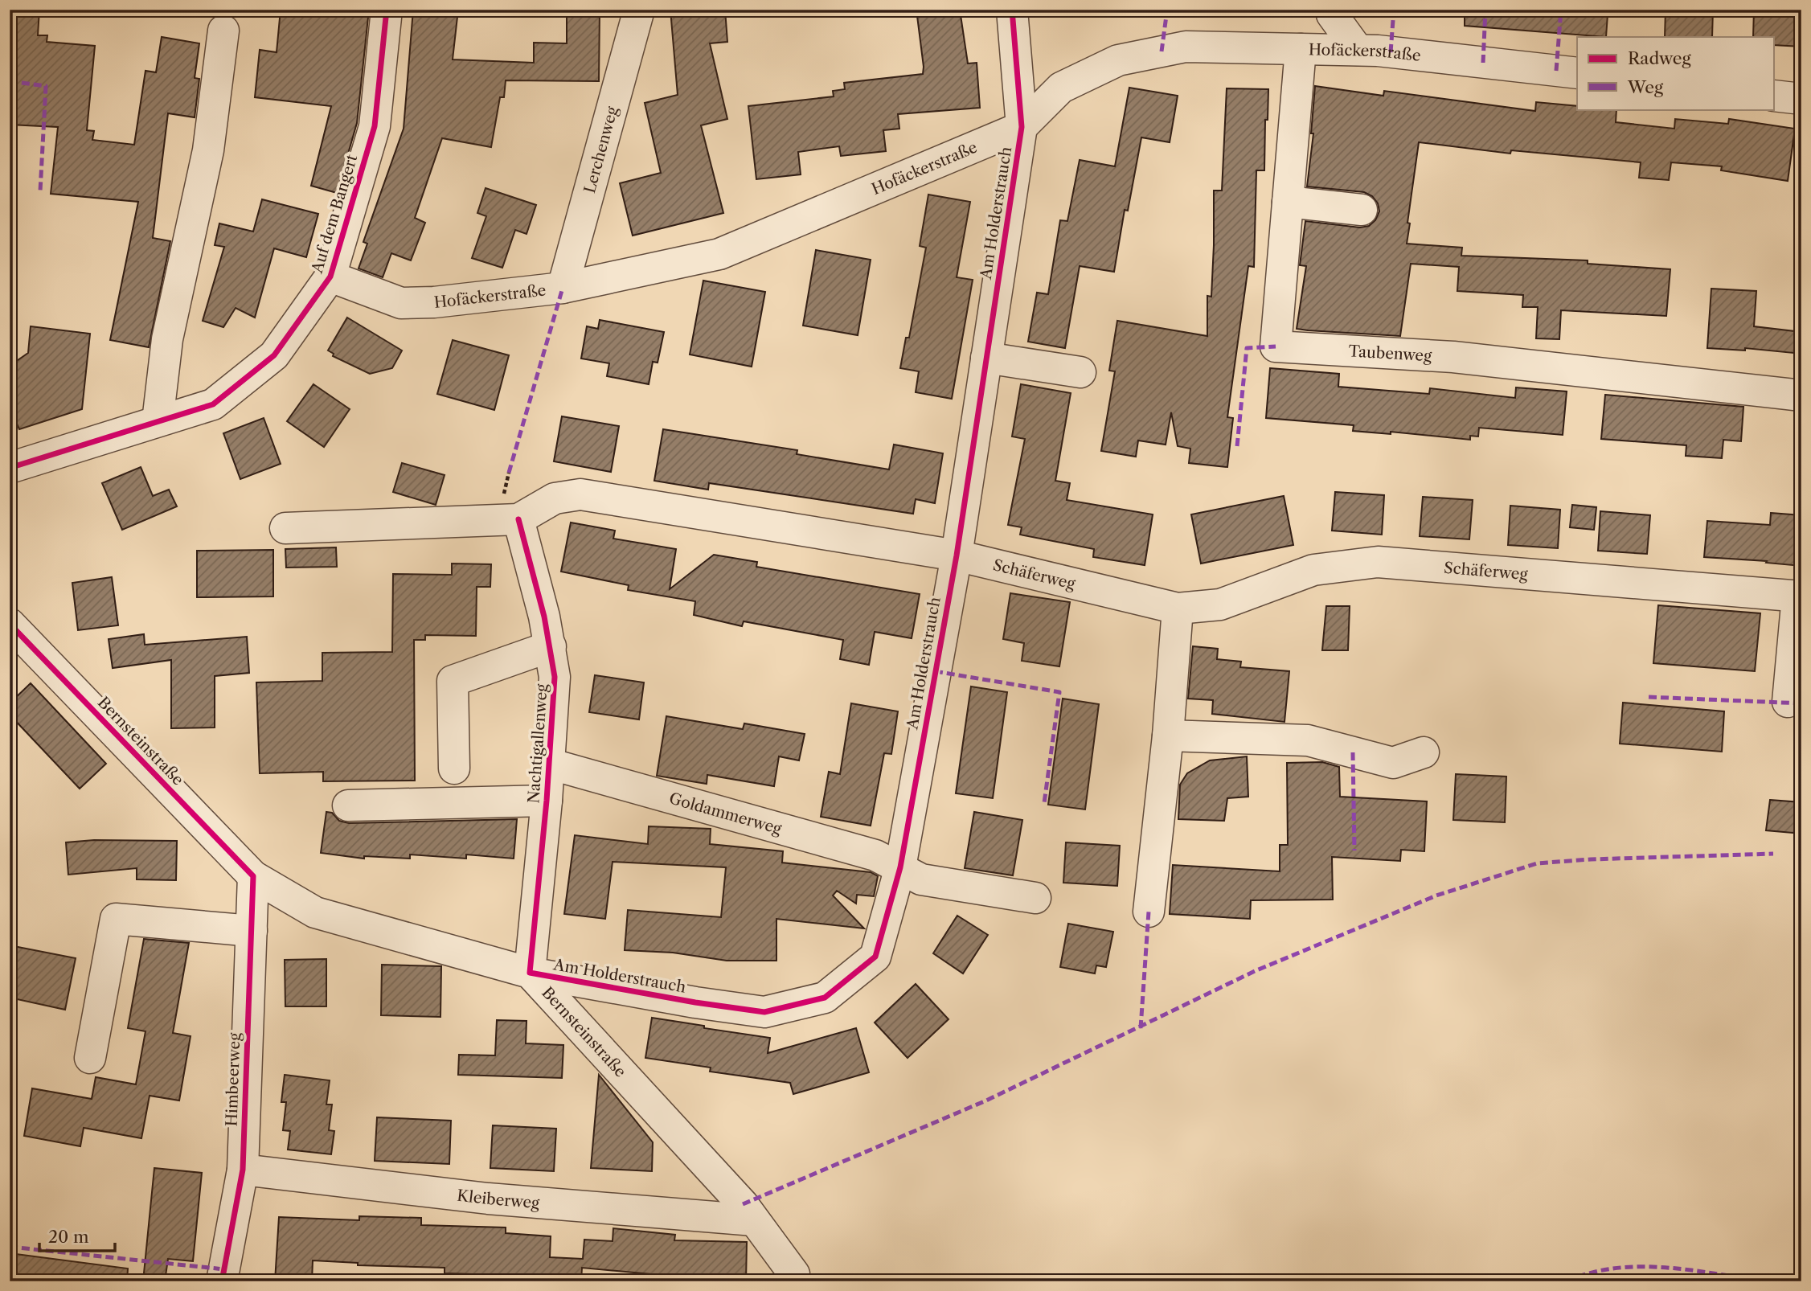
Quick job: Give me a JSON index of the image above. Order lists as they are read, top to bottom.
{
  "streets": {
    "street": [
      "Hofäckerstraße",
      "Lerchenweg",
      "Am Holderstrauch",
      "Auf dem Bangert",
      "Taubenweg",
      "Schäferweg",
      "Bernsteinstraße",
      "Nachtigallenweg",
      "Goldammerweg",
      "Himbeerweg",
      "Kleiberweg"
    ]
  },
  "crossings": [
    ["Hofäckerstraße", "Lerchenweg"],
    ["Hofäckerstraße", "Am Holderstrauch"],
    ["Hofäckerstraße", "Auf dem Bangert"],
    ["Hofäckerstraße", "Taubenweg"],
    ["Am Holderstrauch", "Schäferweg"],
    ["Am Holderstrauch", "Bernsteinstraße"],
    ["Am Holderstrauch", "Nachtigallenweg"],
    ["Am Holderstrauch", "Goldammerweg"],
    ["Bernsteinstraße", "Nachtigallenweg"],
    ["Bernsteinstraße", "Himbeerweg"],
    ["Bernsteinstraße", "Kleiberweg"],
    ["Nachtigallenweg", "Goldammerweg"],
    ["Himbeerweg", "Kleiberweg"]
  ],
  "legend": ["Radweg", "Weg"],
  "scale_bar": "20 m"
}
